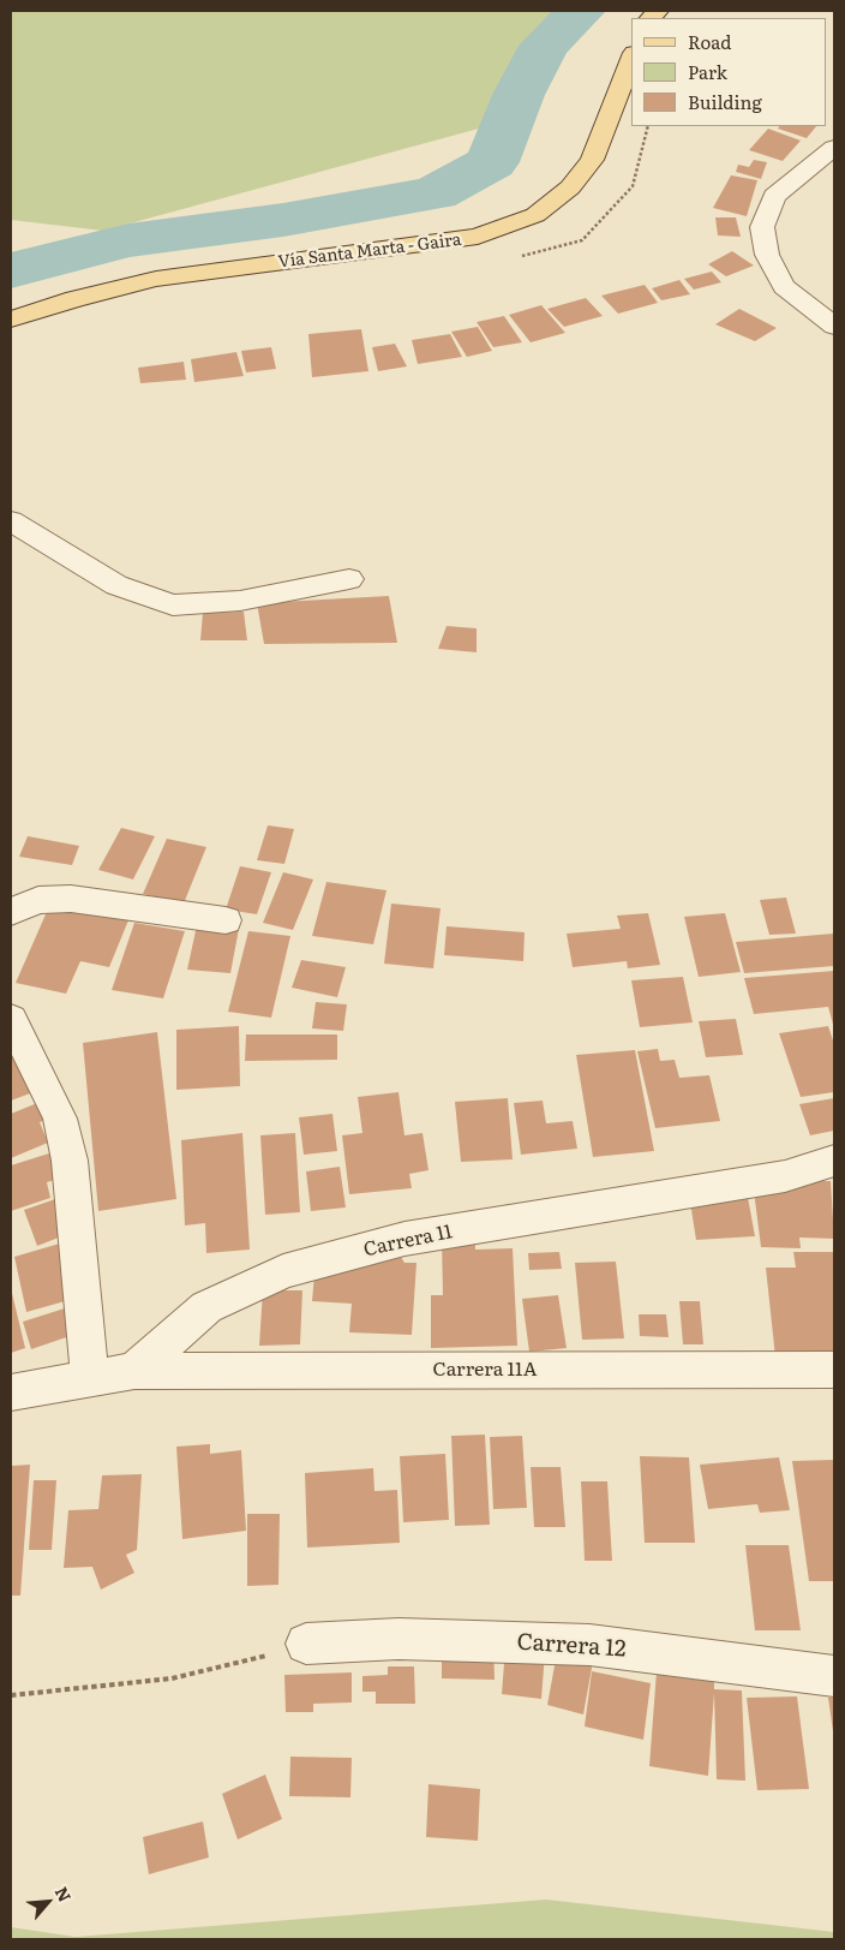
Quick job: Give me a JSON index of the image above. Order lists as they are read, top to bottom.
{
  "streets": {
    "main road": ["Vía Santa Marta - Gaira"],
    "street": ["Carrera 11", "Carrera 11A", "Carrera 12"]
  },
  "crossings": [
    ["Carrera 11", "Carrera 11A"]
  ],
  "legend": ["Road", "Park", "Building"],
  "north": "top right"
}
